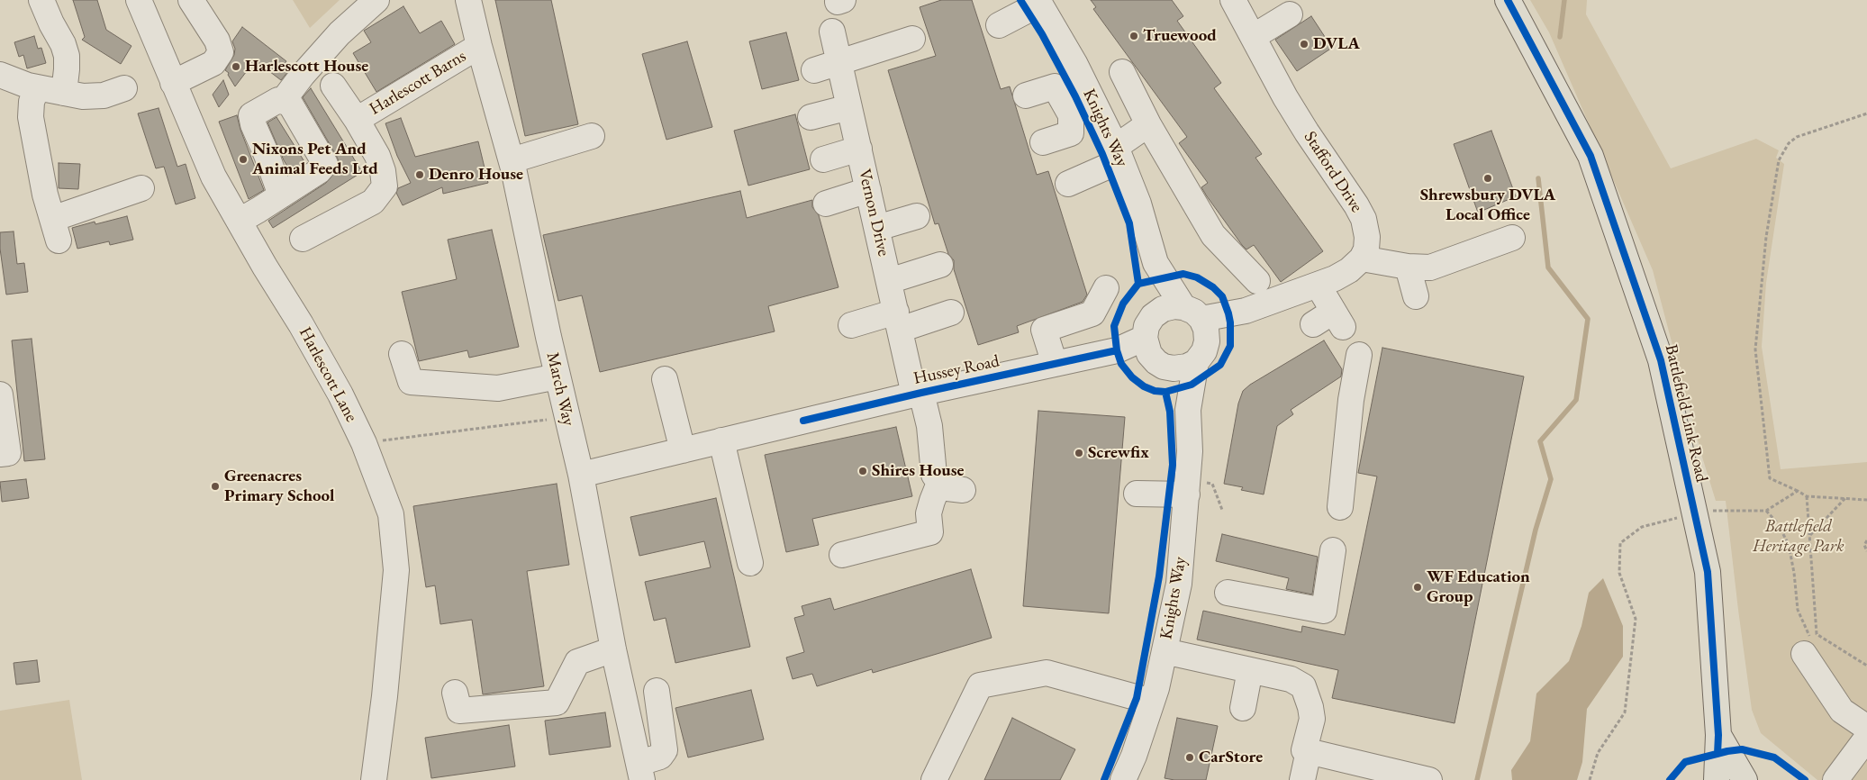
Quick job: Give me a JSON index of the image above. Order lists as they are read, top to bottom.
{
  "streets": {
    "main road": ["Battlefield Link Road"],
    "street": [
      "Harlescott Barns",
      "Knights Way",
      "Stafford Drive",
      "Vernon Drive",
      "Hussey Road",
      "Harlescott Lane",
      "March Way"
    ]
  },
  "crossings": [
    ["Harlescott Barns", "March Way"],
    ["Knights Way", "Hussey Road"],
    ["Vernon Drive", "Hussey Road"],
    ["Hussey Road", "March Way"]
  ],
  "parks": ["Battlefield Heritage Park"],
  "places": [
    "Truewood",
    "DVLA",
    "Harlescott House",
    "Nixons Pet And Animal Feeds Ltd",
    "Denro House",
    "Shrewsbury DVLA Local Office",
    "Screwfix",
    "Shires House",
    "Greenacres Primary School",
    "WF Education Group",
    "CarStore"
  ]
}
